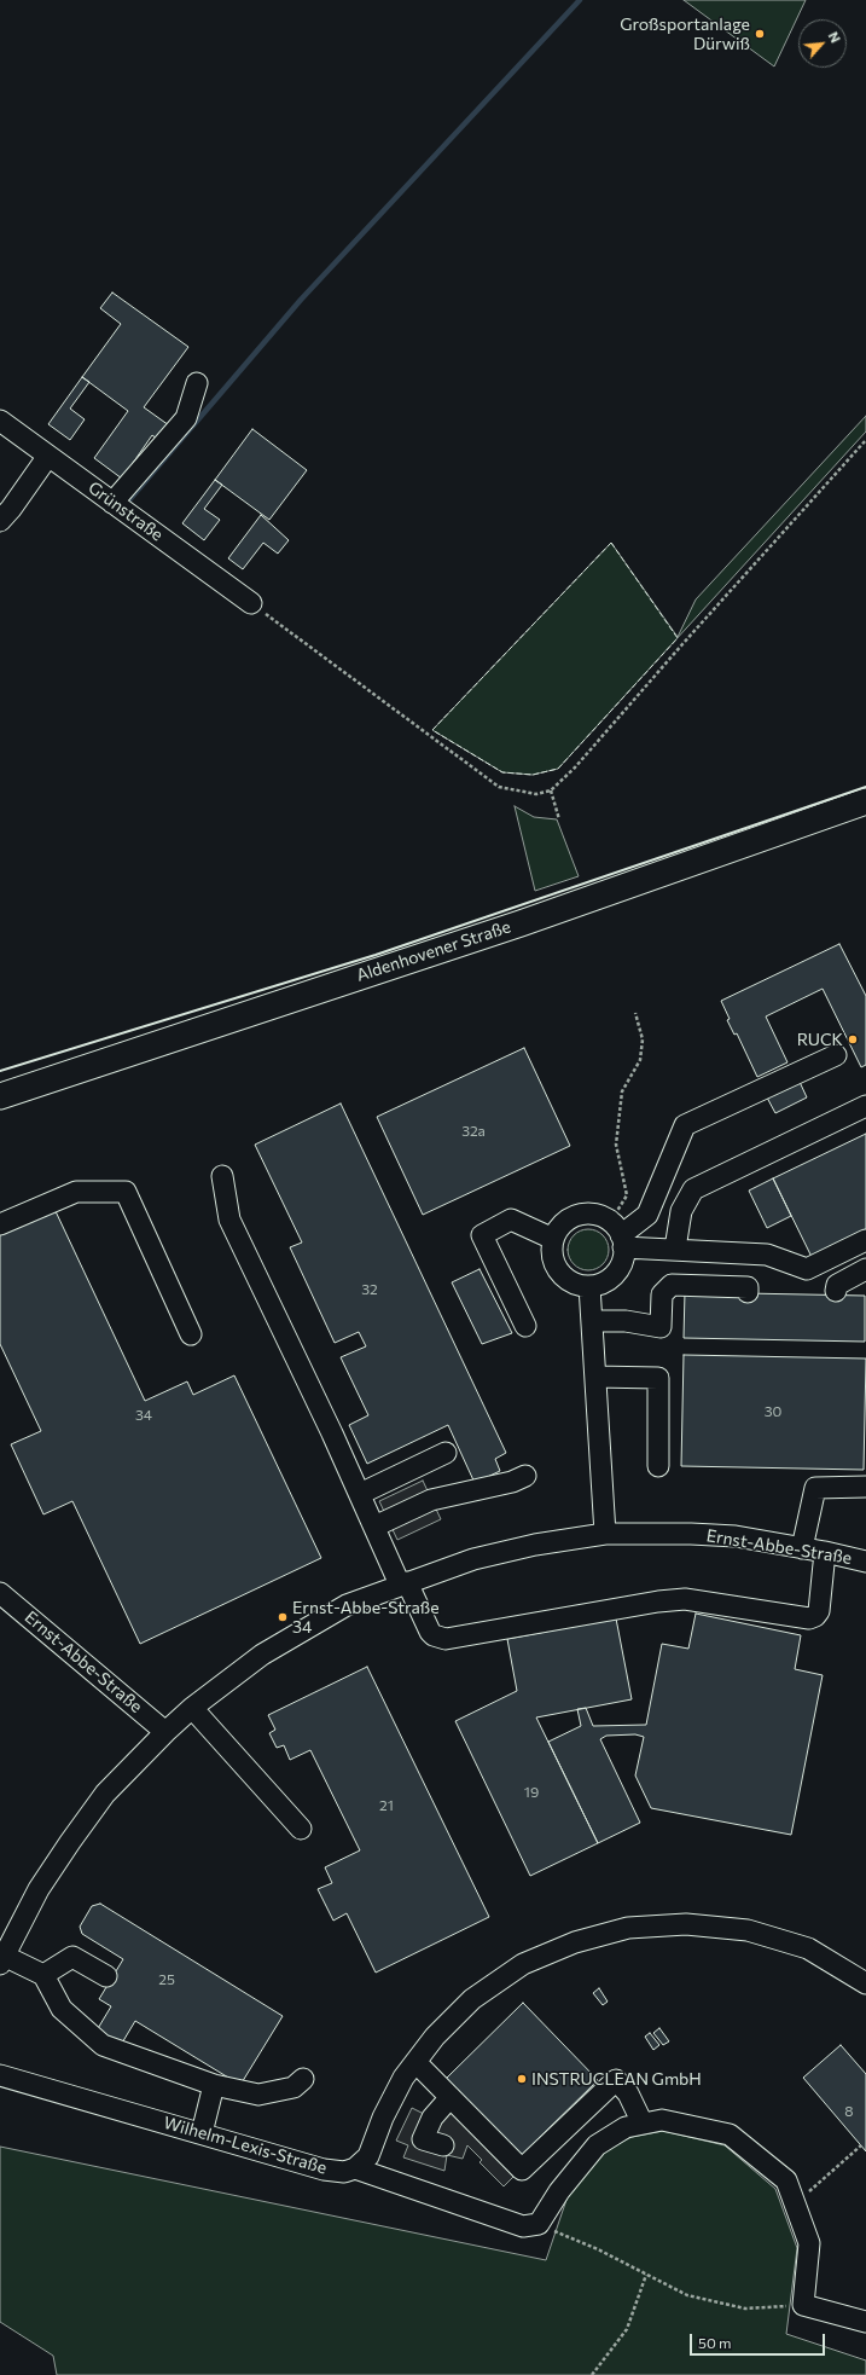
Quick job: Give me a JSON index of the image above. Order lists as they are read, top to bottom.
{
  "streets": {
    "main road": ["Aldenhovener Straße"],
    "street": ["Grünstraße", "Ernst-Abbe-Straße", "Wilhelm-Lexis-Straße"]
  },
  "places": [
    "Großsportanlage Dürwiß",
    "RUCK",
    "Ernst-Abbe-Straße 34",
    "INSTRUCLEAN GmbH"
  ],
  "house_numbers": [
    "32a",
    "32",
    "30",
    "34",
    "19",
    "21",
    "25",
    "8"
  ],
  "scale_bar": "50 m",
  "north": "top right"
}
